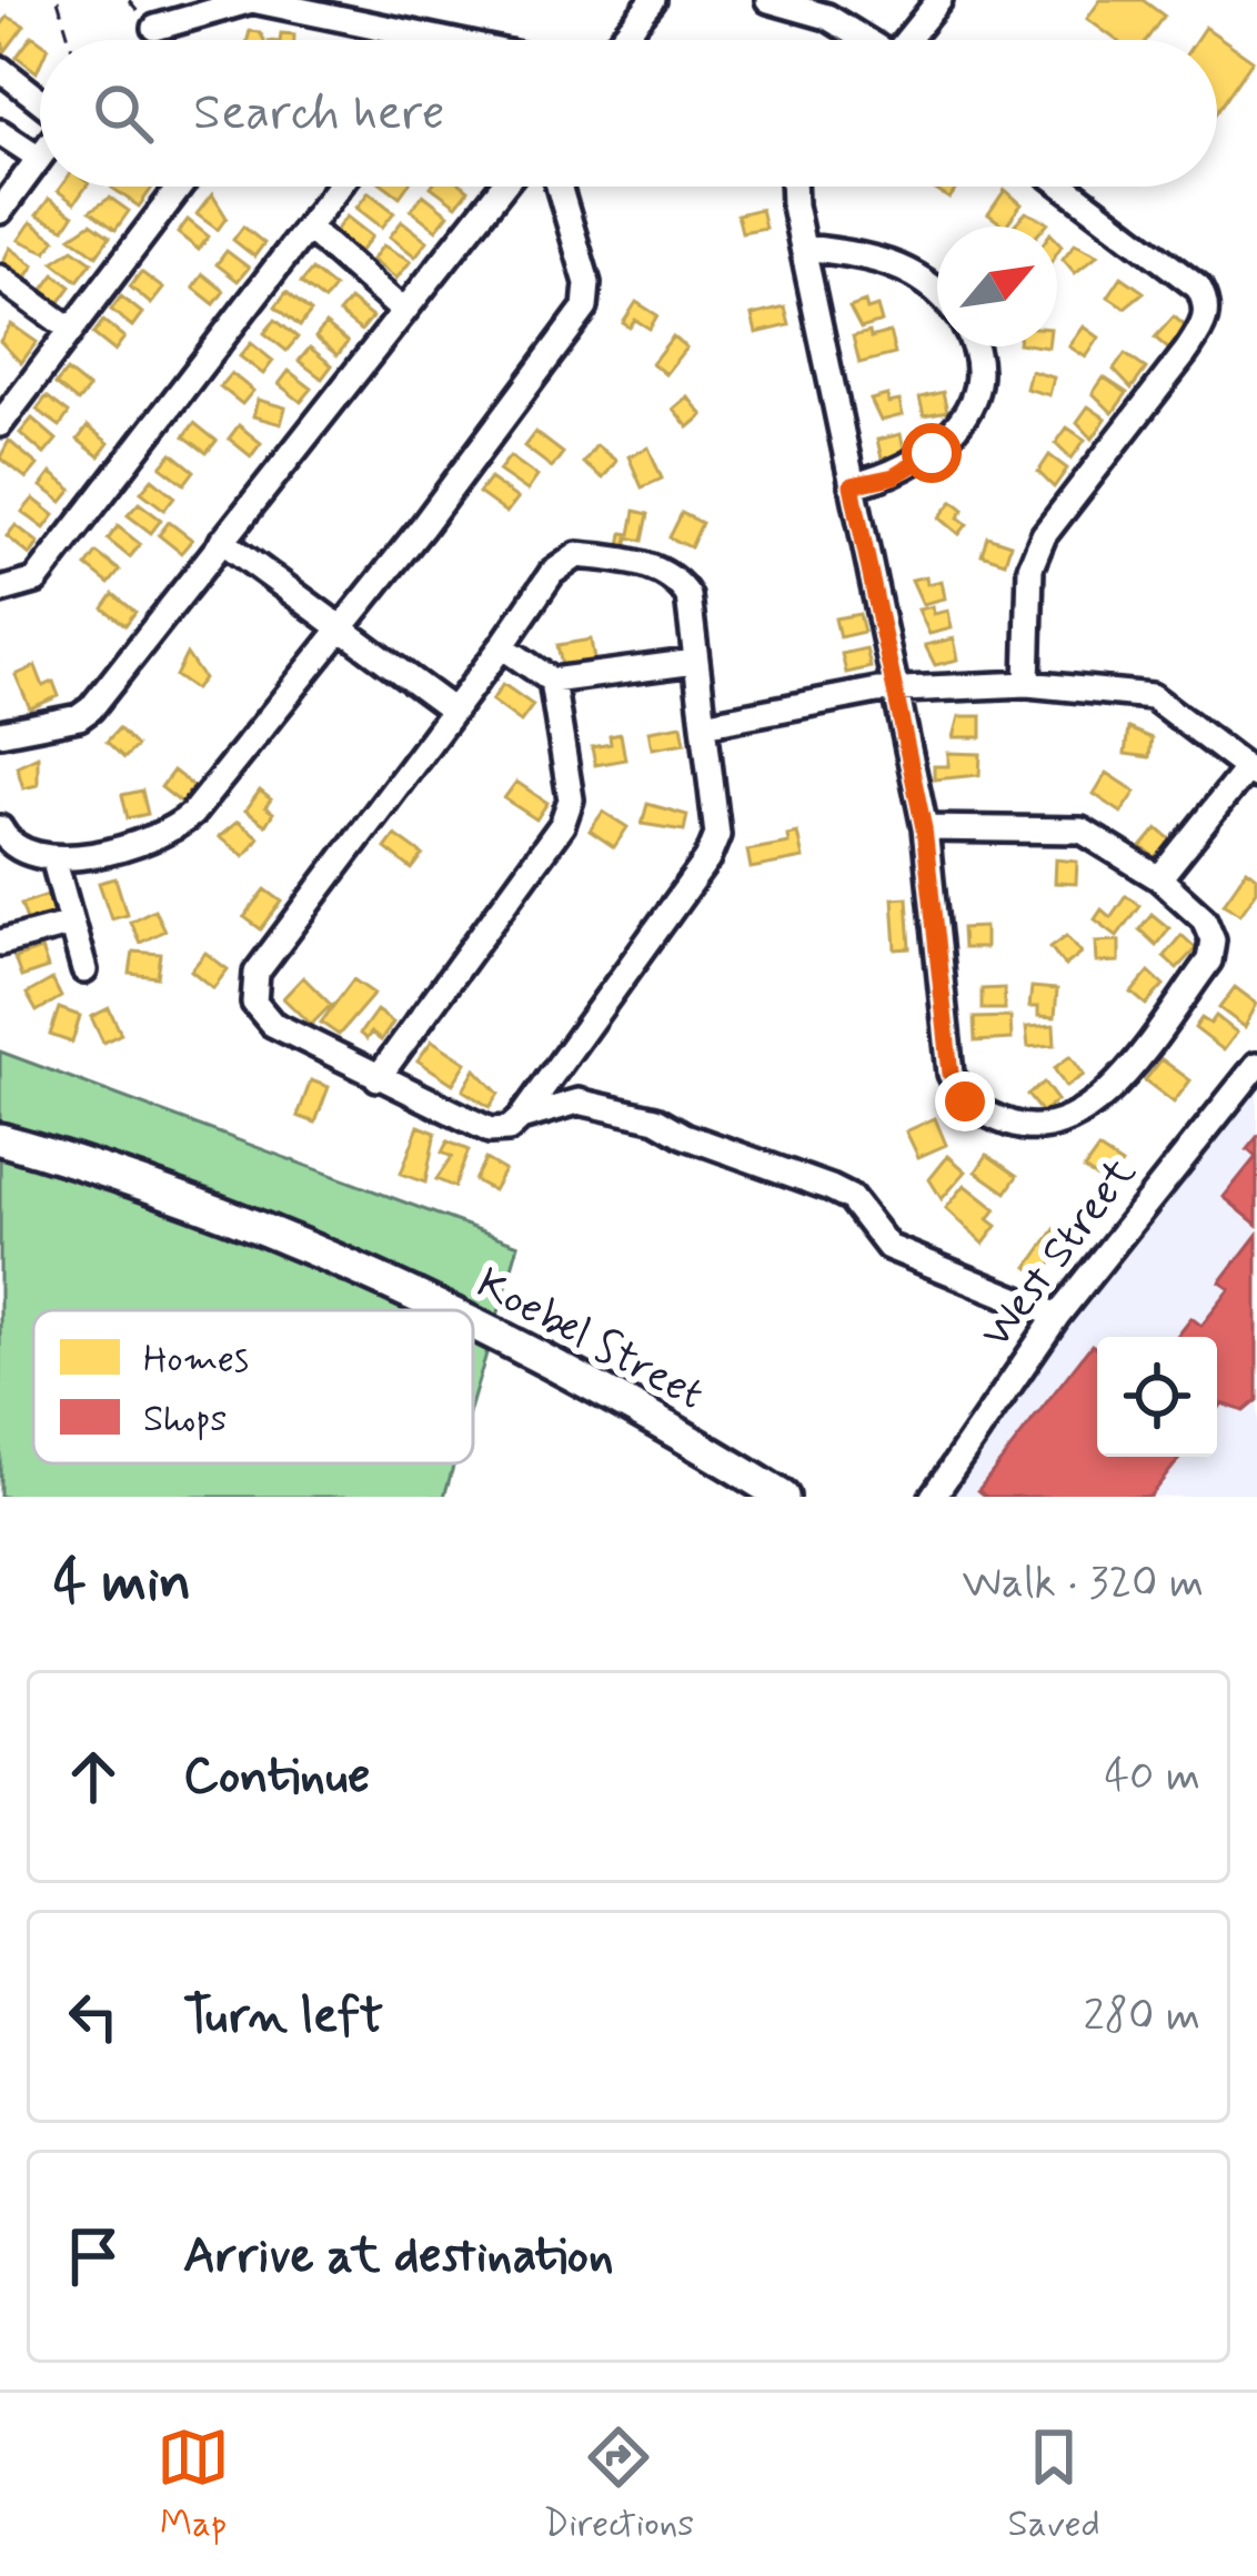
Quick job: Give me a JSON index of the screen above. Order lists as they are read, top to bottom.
{
  "streets": {
    "main road": ["Koebel Street"],
    "street": ["West Street"]
  },
  "legend": ["Homes", "Shops"],
  "north": "top right",
  "page": {
    "search": "Search here",
    "heading": ["4 min", "Walk · 320 m"],
    "list": [
      ["Continue", "40 m"],
      ["Turn left", "280 m"],
      "Arrive at destination"
    ],
    "nav": ["Map", "Directions", "Saved"]
  }
}
